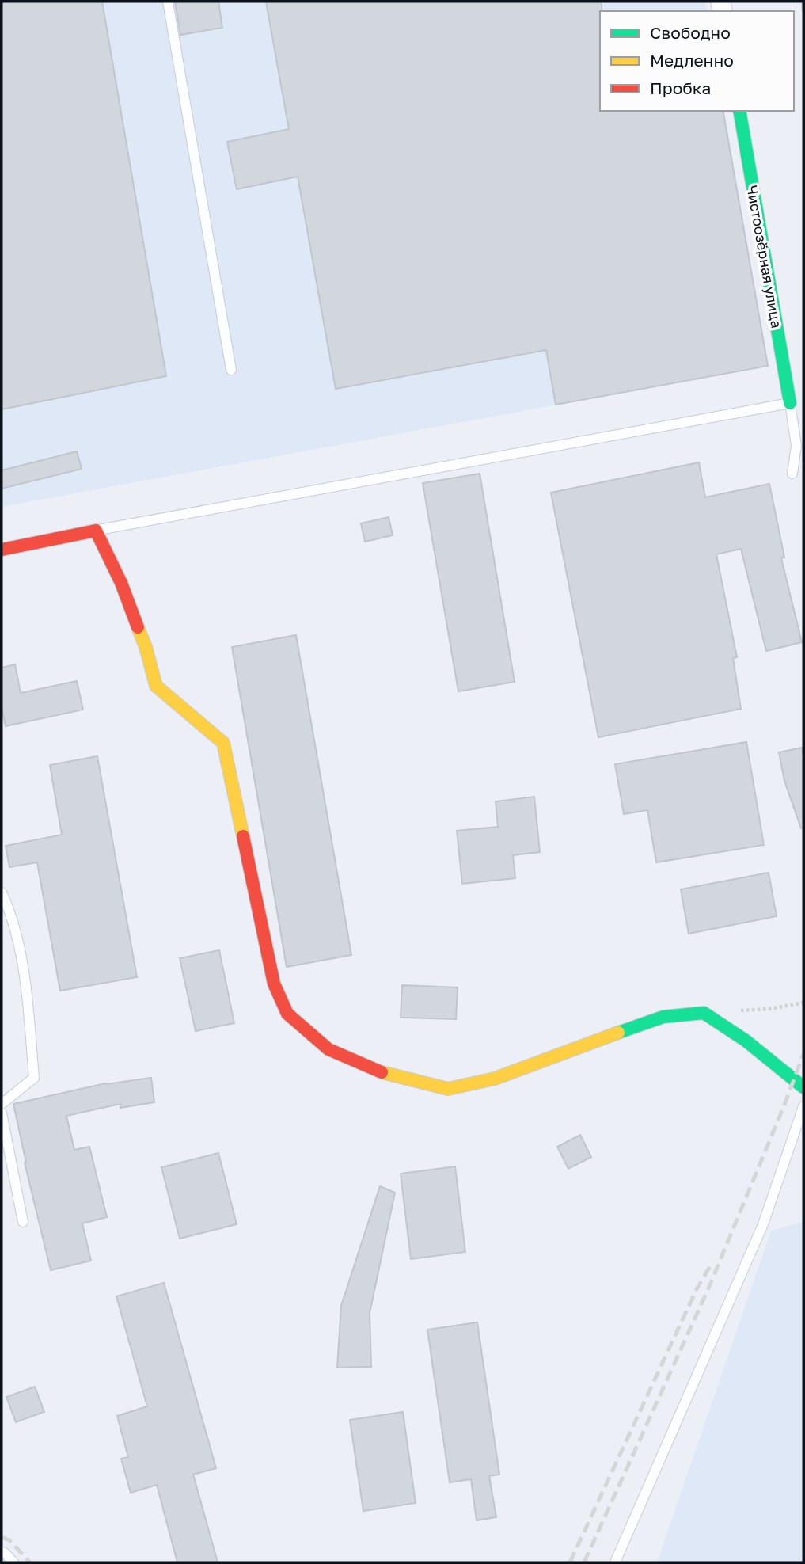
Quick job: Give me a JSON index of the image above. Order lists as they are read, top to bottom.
{
  "streets": {
    "street": ["Чистоозёрная улица"]
  },
  "legend": ["Свободно", "Медленно", "Пробка"]
}
